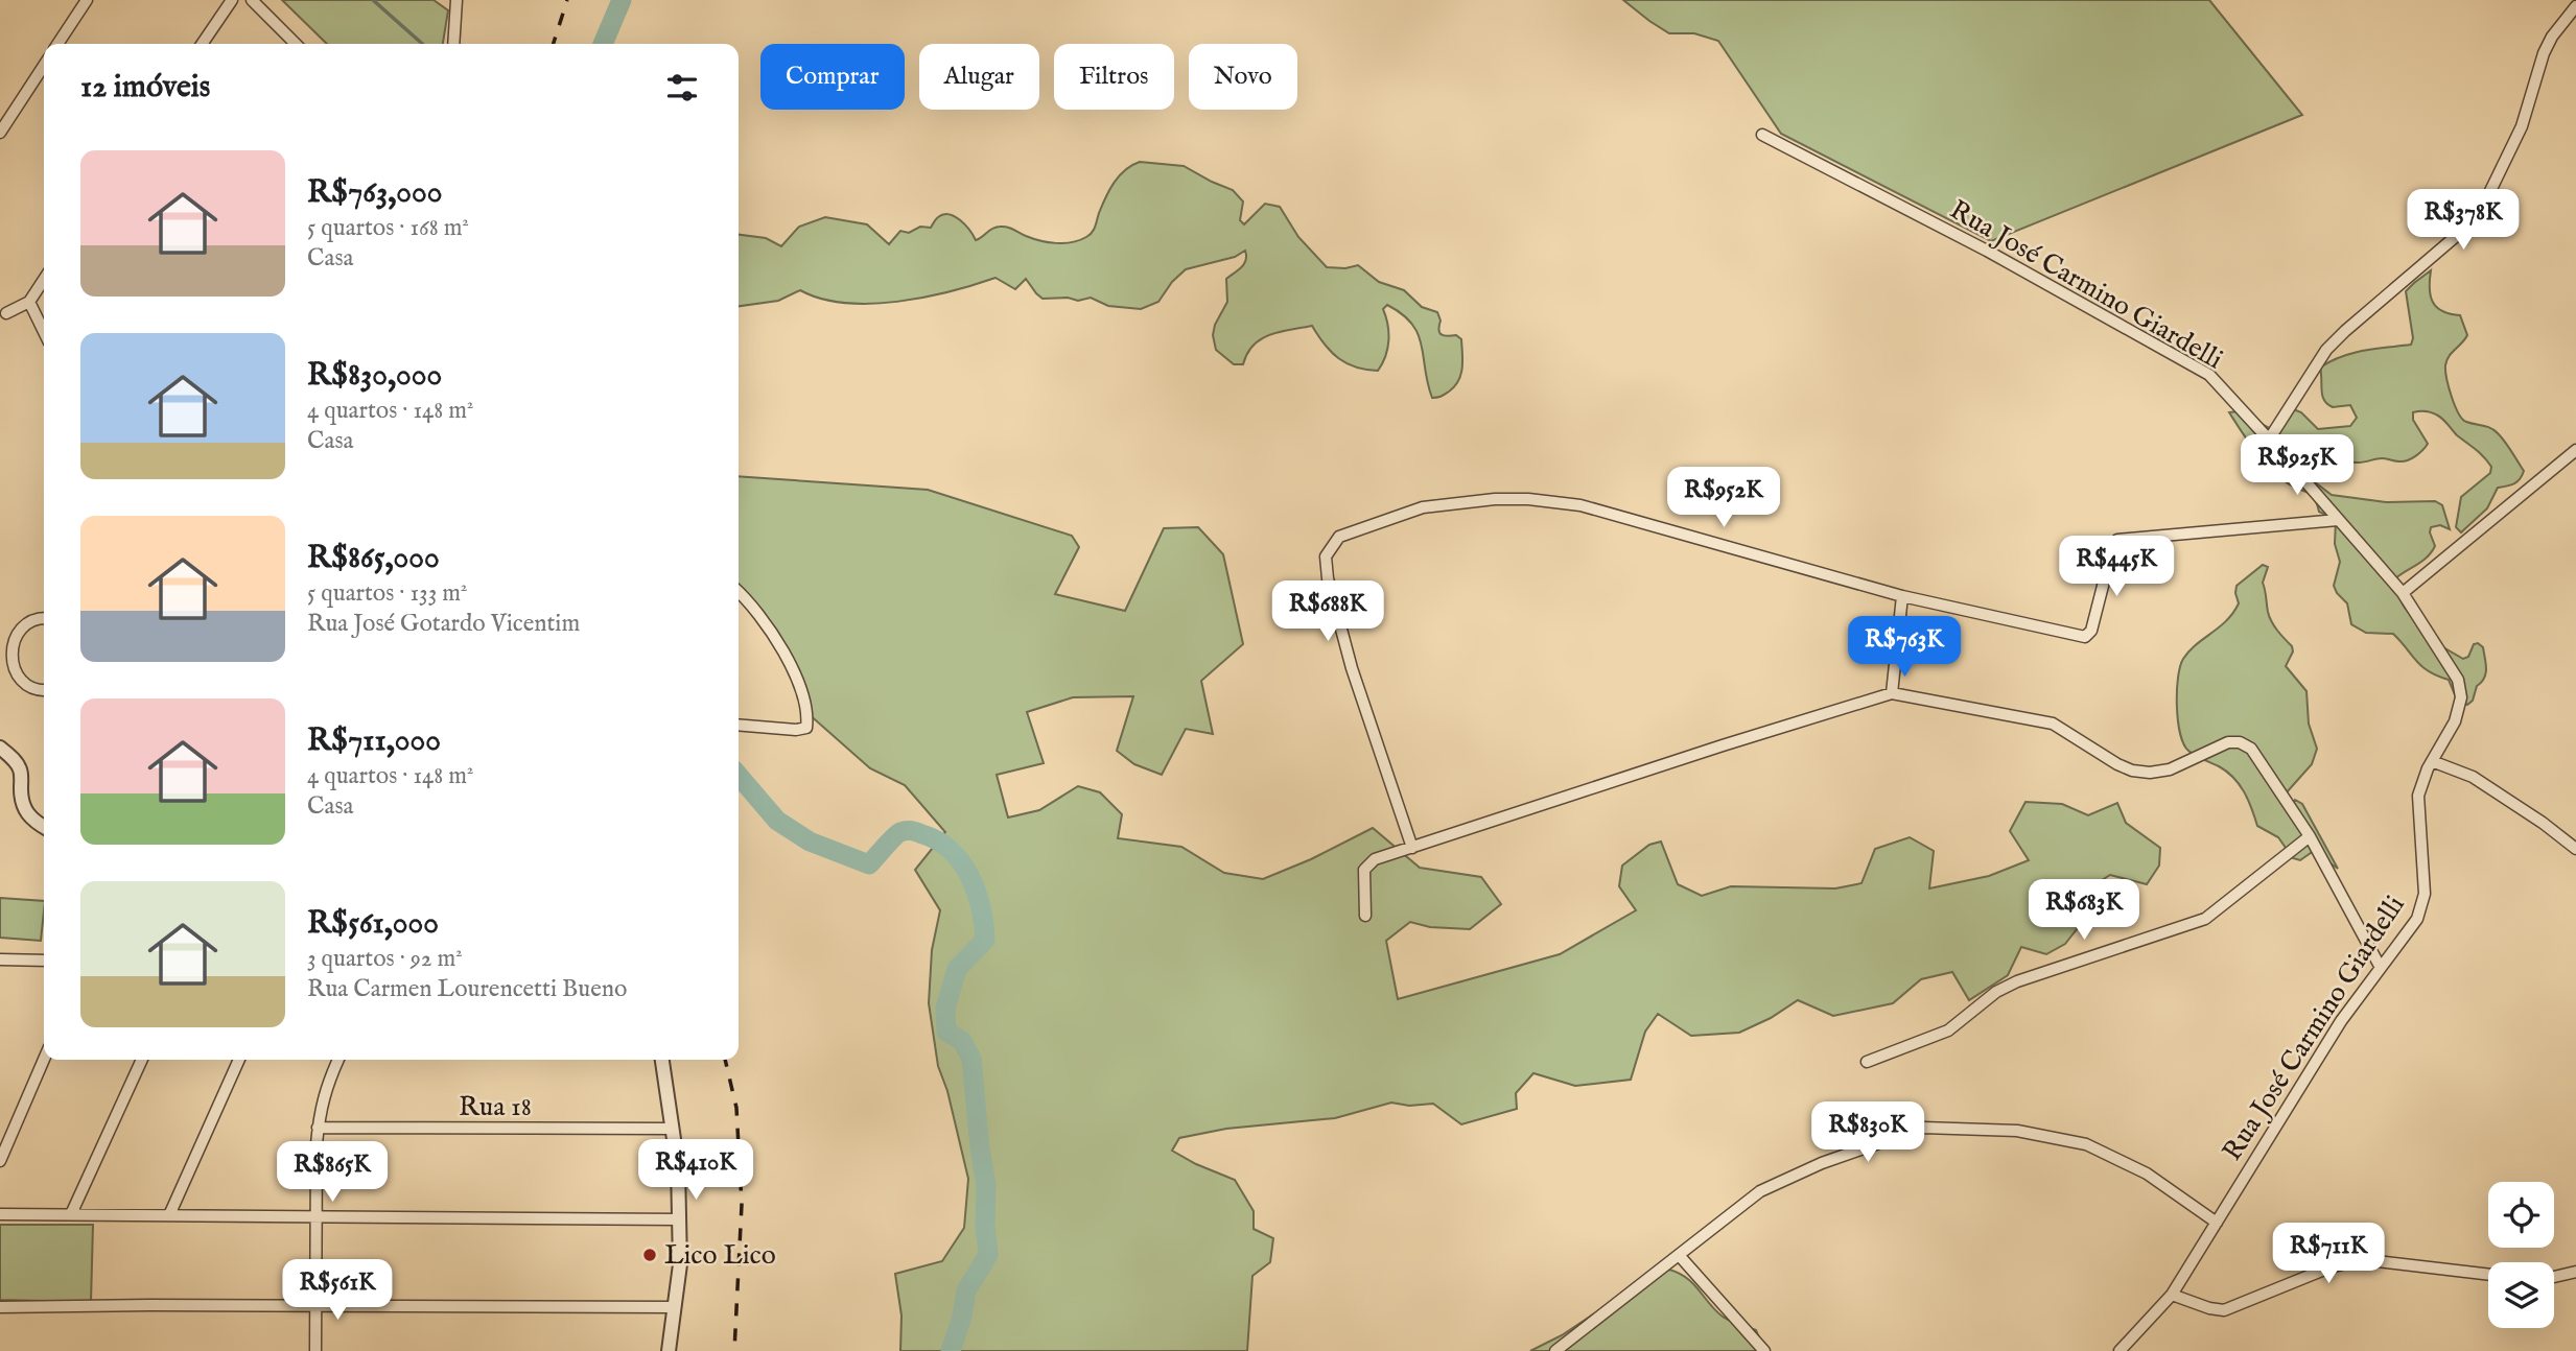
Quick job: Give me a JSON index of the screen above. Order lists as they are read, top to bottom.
{
  "streets": {
    "street": ["Rua José Carmino Giardelli", "Rua 18"]
  },
  "places": ["Lico Lico"],
  "page": {
    "chip": [
      "Comprar",
      "Alugar",
      "Filtros",
      "Novo"
    ],
    "heading": "12 imóveis",
    "list": [
      {
        "name": "R$763,000",
        "note": "5 quartos · 168 m² · Casa"
      },
      {
        "name": "R$830,000",
        "note": "4 quartos · 148 m² · Casa"
      },
      {
        "name": "R$865,000",
        "note": "5 quartos · 133 m² · Rua José Gotardo Vicentim"
      },
      {
        "name": "R$711,000",
        "note": "4 quartos · 148 m² · Casa"
      },
      {
        "name": "R$561,000",
        "note": "3 quartos · 92 m² · Rua Carmen Lourencetti Bueno"
      }
    ],
    "price": [
      "R$378K",
      "R$925K",
      "R$952K",
      "R$445K",
      "R$688K",
      "R$763K",
      "R$683K",
      "R$830K",
      "R$410K",
      "R$865K",
      "R$711K",
      "R$561K"
    ]
  }
}
